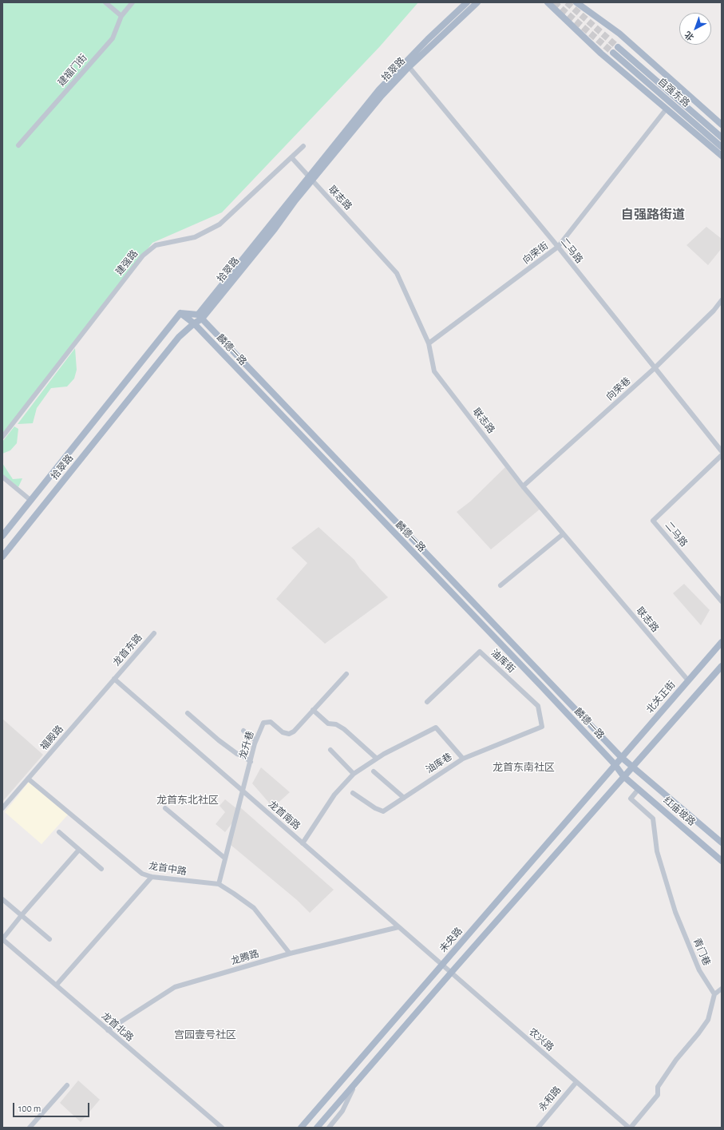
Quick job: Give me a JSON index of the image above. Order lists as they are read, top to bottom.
{
  "streets": {
    "main road": [
      "拾翠路",
      "自强东路",
      "麟德一路",
      "北关正街",
      "红庙坡路",
      "未央路"
    ],
    "street": [
      "建福门街",
      "联志路",
      "二马路",
      "向荣街",
      "建强路",
      "向荣巷",
      "龙首东路",
      "油库街",
      "福殿路",
      "龙升巷",
      "油库巷",
      "龙首南路",
      "龙首中路",
      "青门巷",
      "龙腾路",
      "龙首北路",
      "农兴路",
      "永和路"
    ]
  },
  "crossings": [
    ["拾翠路", "联志路"],
    ["拾翠路", "二马路"],
    ["拾翠路", "麟德一路"],
    ["联志路", "向荣街"],
    ["联志路", "建强路"],
    ["联志路", "向荣巷"],
    ["联志路", "北关正街"],
    ["二马路", "向荣街"],
    ["二马路", "向荣巷"],
    ["麟德一路", "北关正街"],
    ["麟德一路", "红庙坡路"],
    ["麟德一路", "未央路"],
    ["龙首东路", "福殿路"],
    ["龙首东路", "龙首南路"],
    ["油库街", "油库巷"],
    ["北关正街", "未央路"],
    ["福殿路", "龙首南路"],
    ["福殿路", "龙首中路"],
    ["龙升巷", "龙首南路"],
    ["龙升巷", "龙首中路"],
    ["红庙坡路", "青门巷"],
    ["龙首南路", "未央路"],
    ["龙首南路", "龙腾路"],
    ["龙首南路", "农兴路"],
    ["龙首中路", "龙腾路"],
    ["未央路", "农兴路"],
    ["龙腾路", "龙首北路"],
    ["农兴路", "永和路"]
  ],
  "districts": [
    "自强路街道",
    "龙首东南社区",
    "龙首东北社区",
    "宫园壹号社区"
  ],
  "scale_bar": "100 m",
  "north": "bottom left"
}
